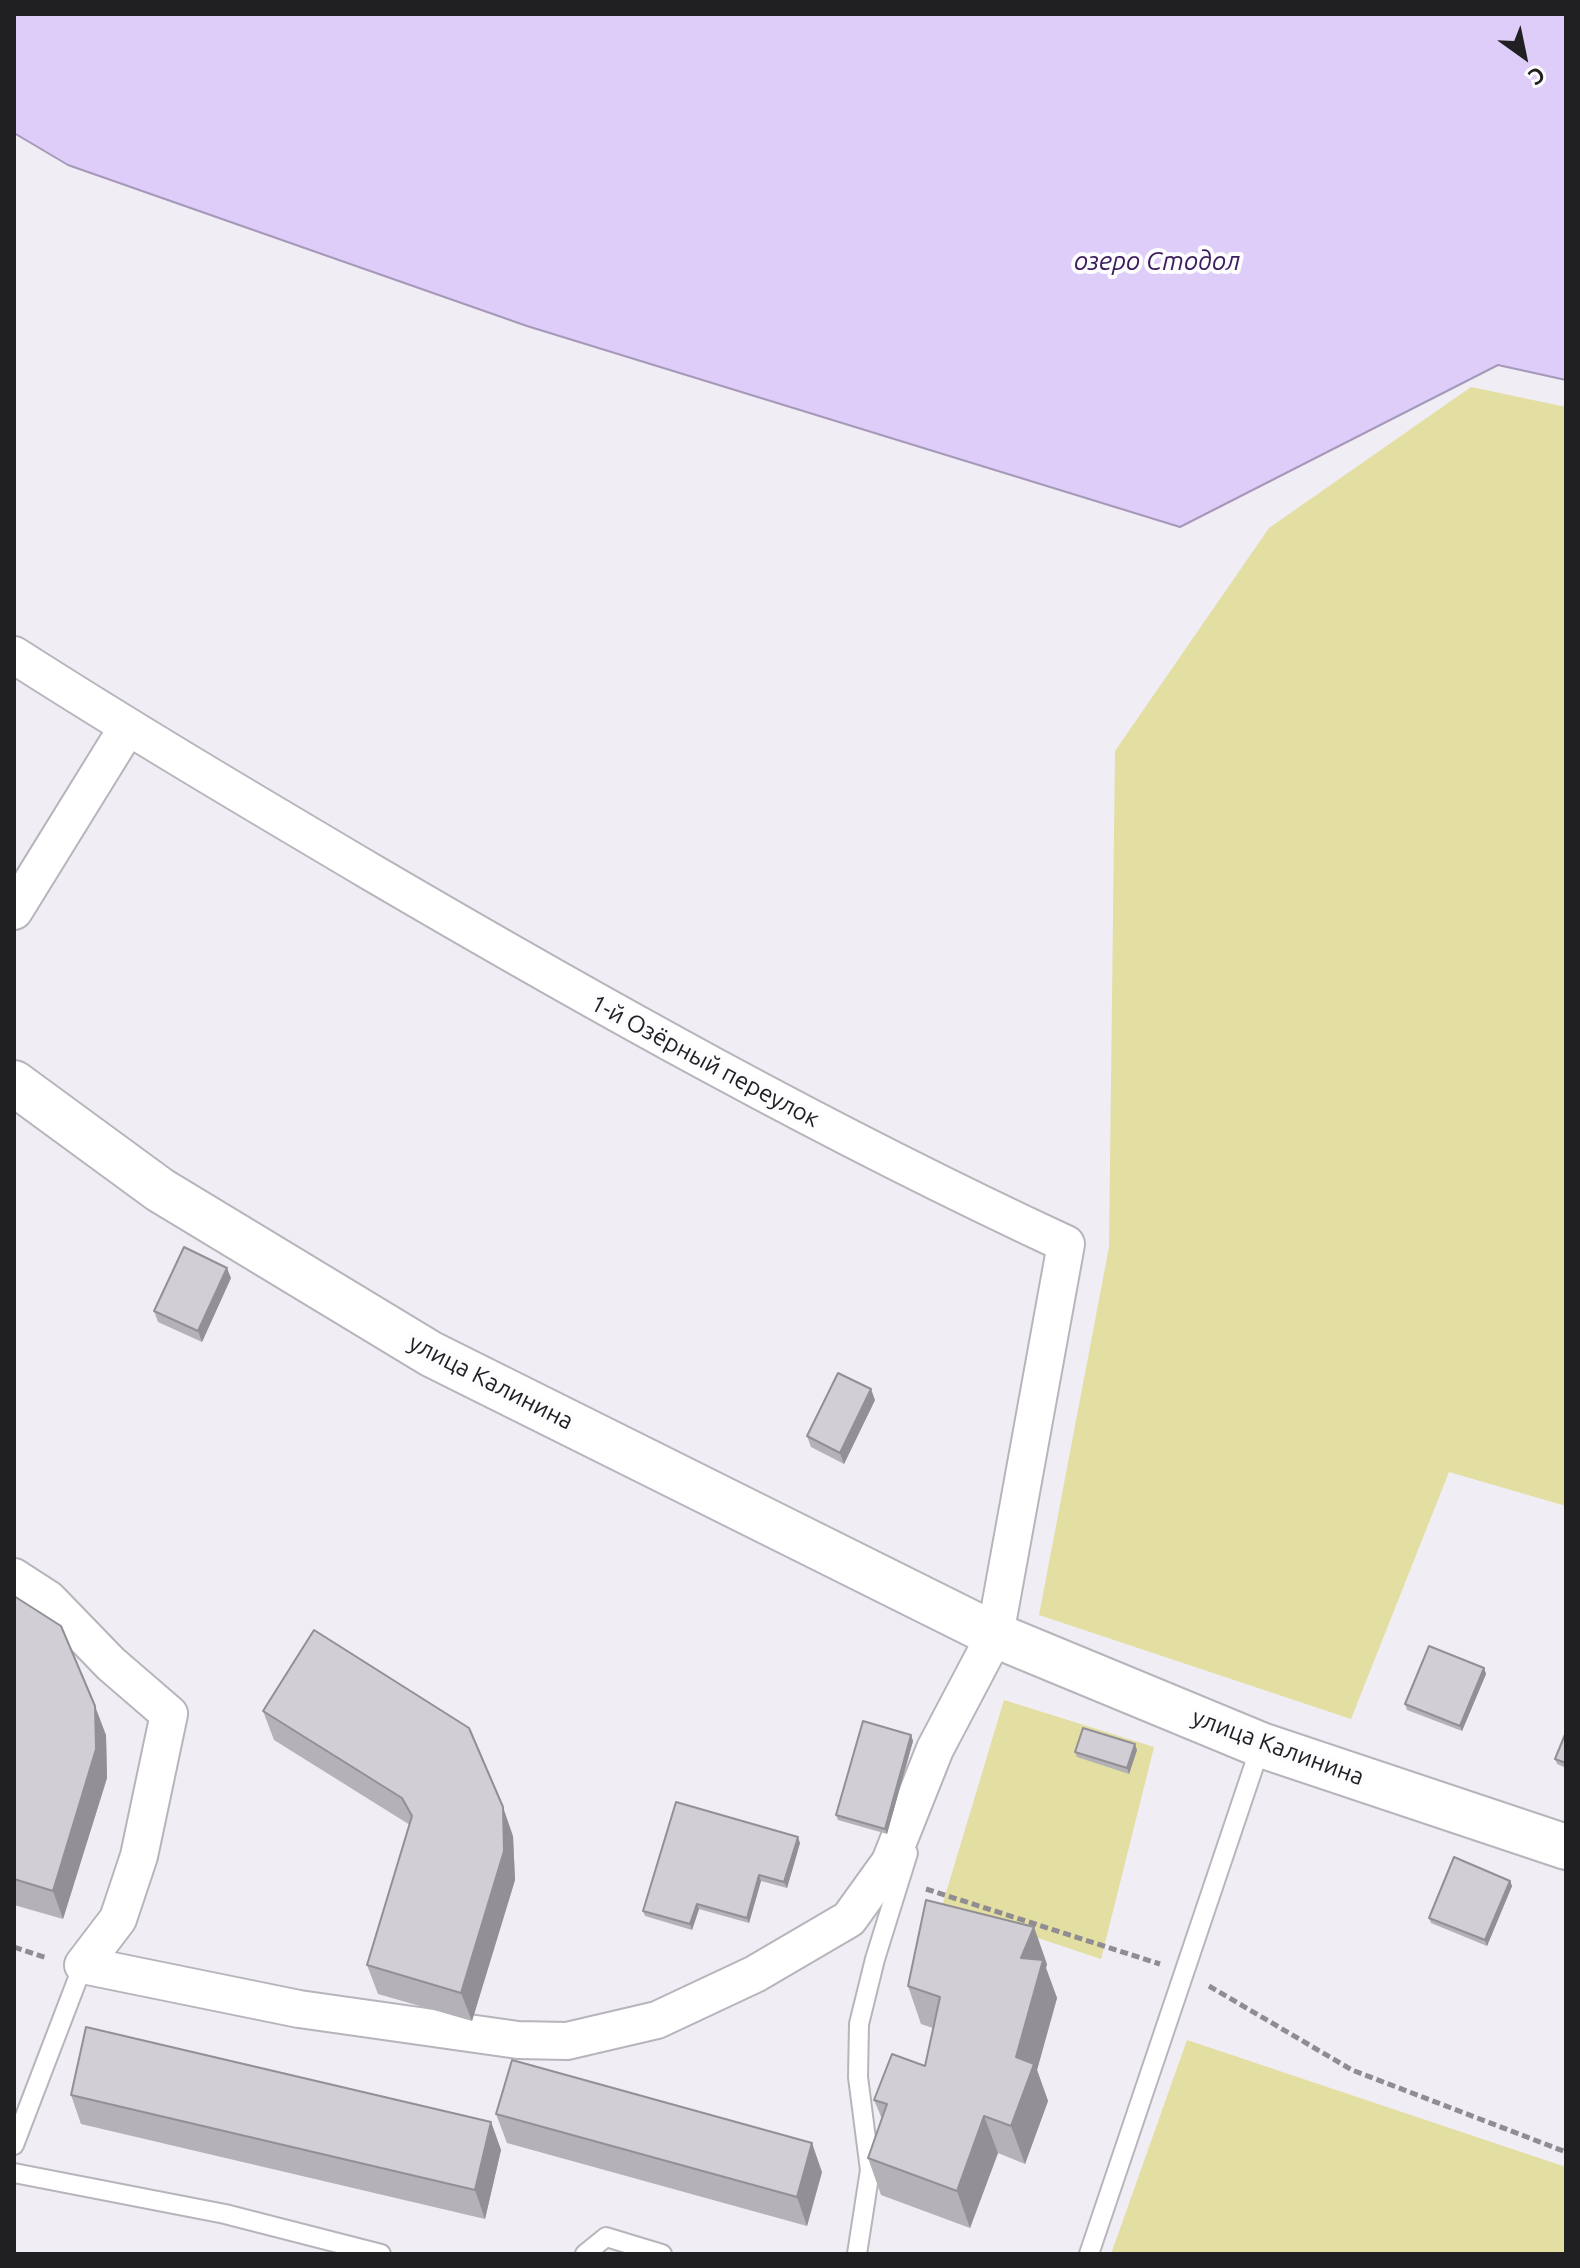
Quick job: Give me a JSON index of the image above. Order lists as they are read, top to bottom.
{
  "streets": {
    "main road": ["улица Калинина"],
    "street": ["1-й Озёрный переулок"]
  },
  "crossings": [
    ["1-й Озёрный переулок", "улица Калинина"]
  ],
  "water": ["озеро Стодол"],
  "north": "bottom right"
}
